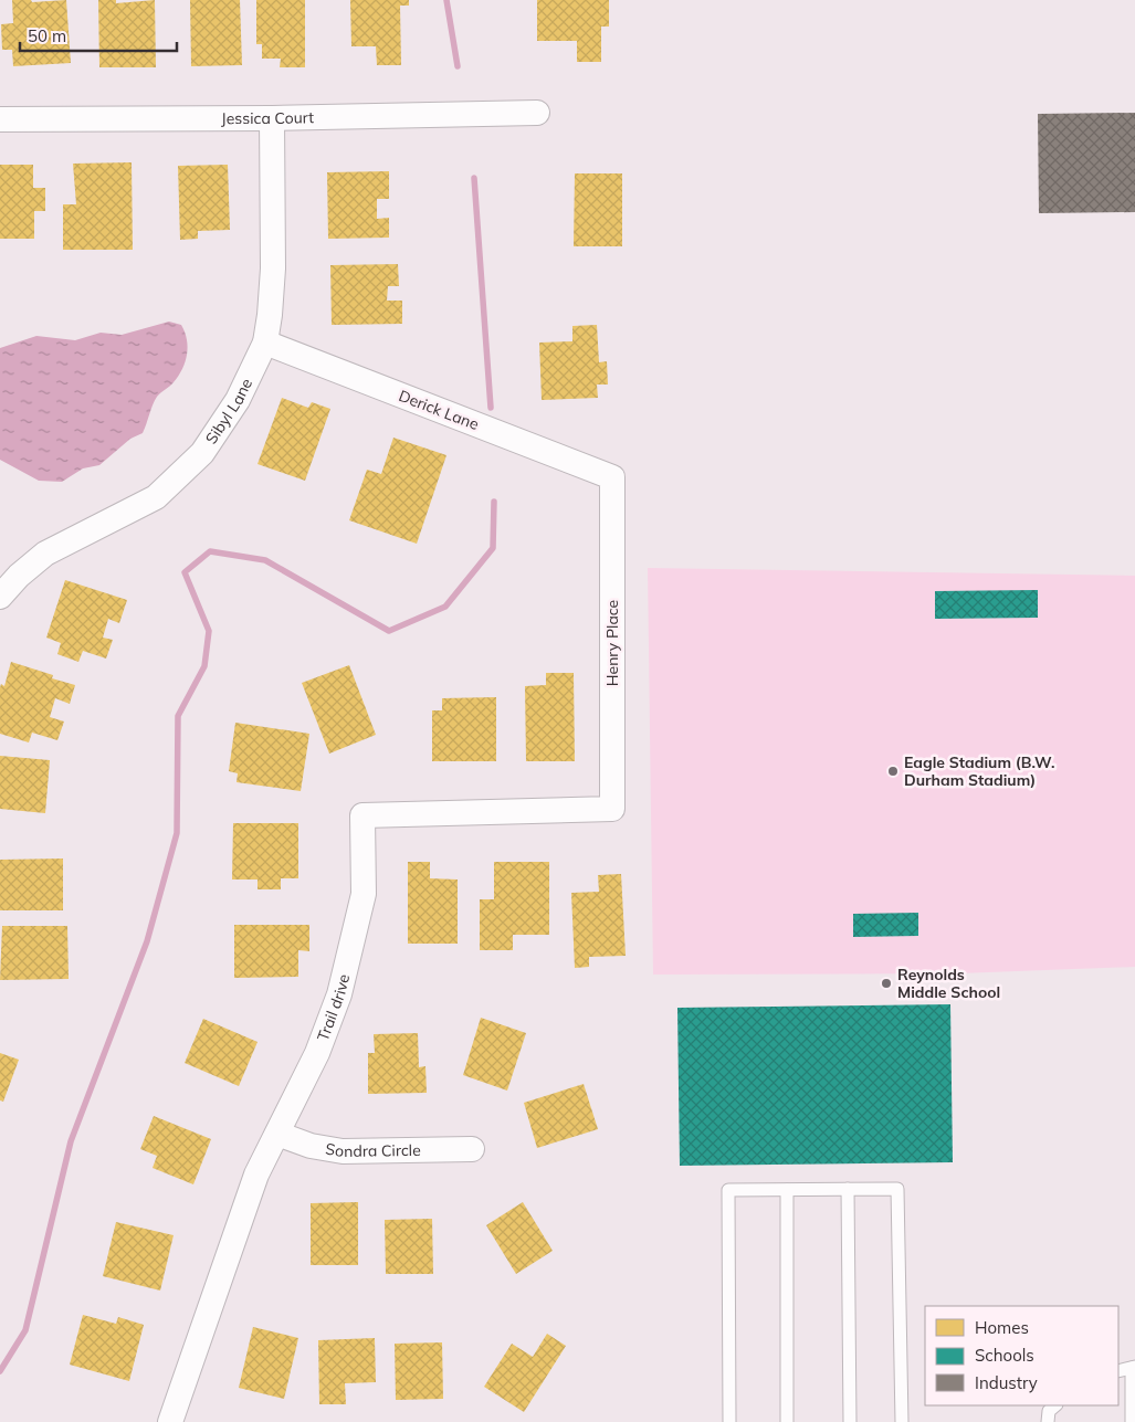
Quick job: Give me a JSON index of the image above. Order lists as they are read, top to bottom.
{
  "streets": {
    "street": [
      "Jessica Court",
      "Sibyl Lane",
      "Derick Lane",
      "Henry Place",
      "Trail drive",
      "Sondra Circle"
    ]
  },
  "crossings": [
    ["Jessica Court", "Sibyl Lane"],
    ["Sibyl Lane", "Derick Lane"],
    ["Derick Lane", "Henry Place"],
    ["Henry Place", "Trail drive"],
    ["Trail drive", "Sondra Circle"]
  ],
  "places": ["Eagle Stadium (B.W. Durham Stadium)", "Reynolds Middle School"],
  "legend": ["Homes", "Schools", "Industry"],
  "scale_bar": "50 m"
}
